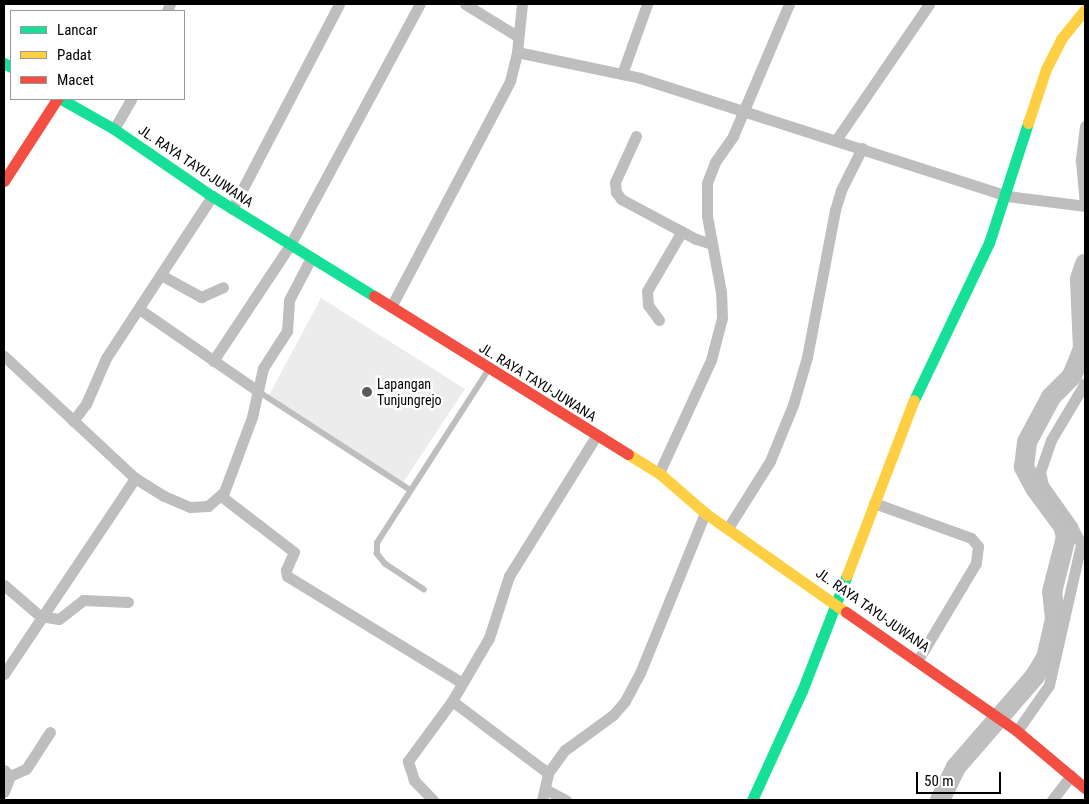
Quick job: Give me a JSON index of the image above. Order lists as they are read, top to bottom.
{
  "streets": {
    "main road": ["JL. RAYA TAYU-JUWANA"]
  },
  "places": ["Lapangan Tunjungrejo"],
  "legend": ["Lancar", "Padat", "Macet"],
  "scale_bar": "50 m"
}
